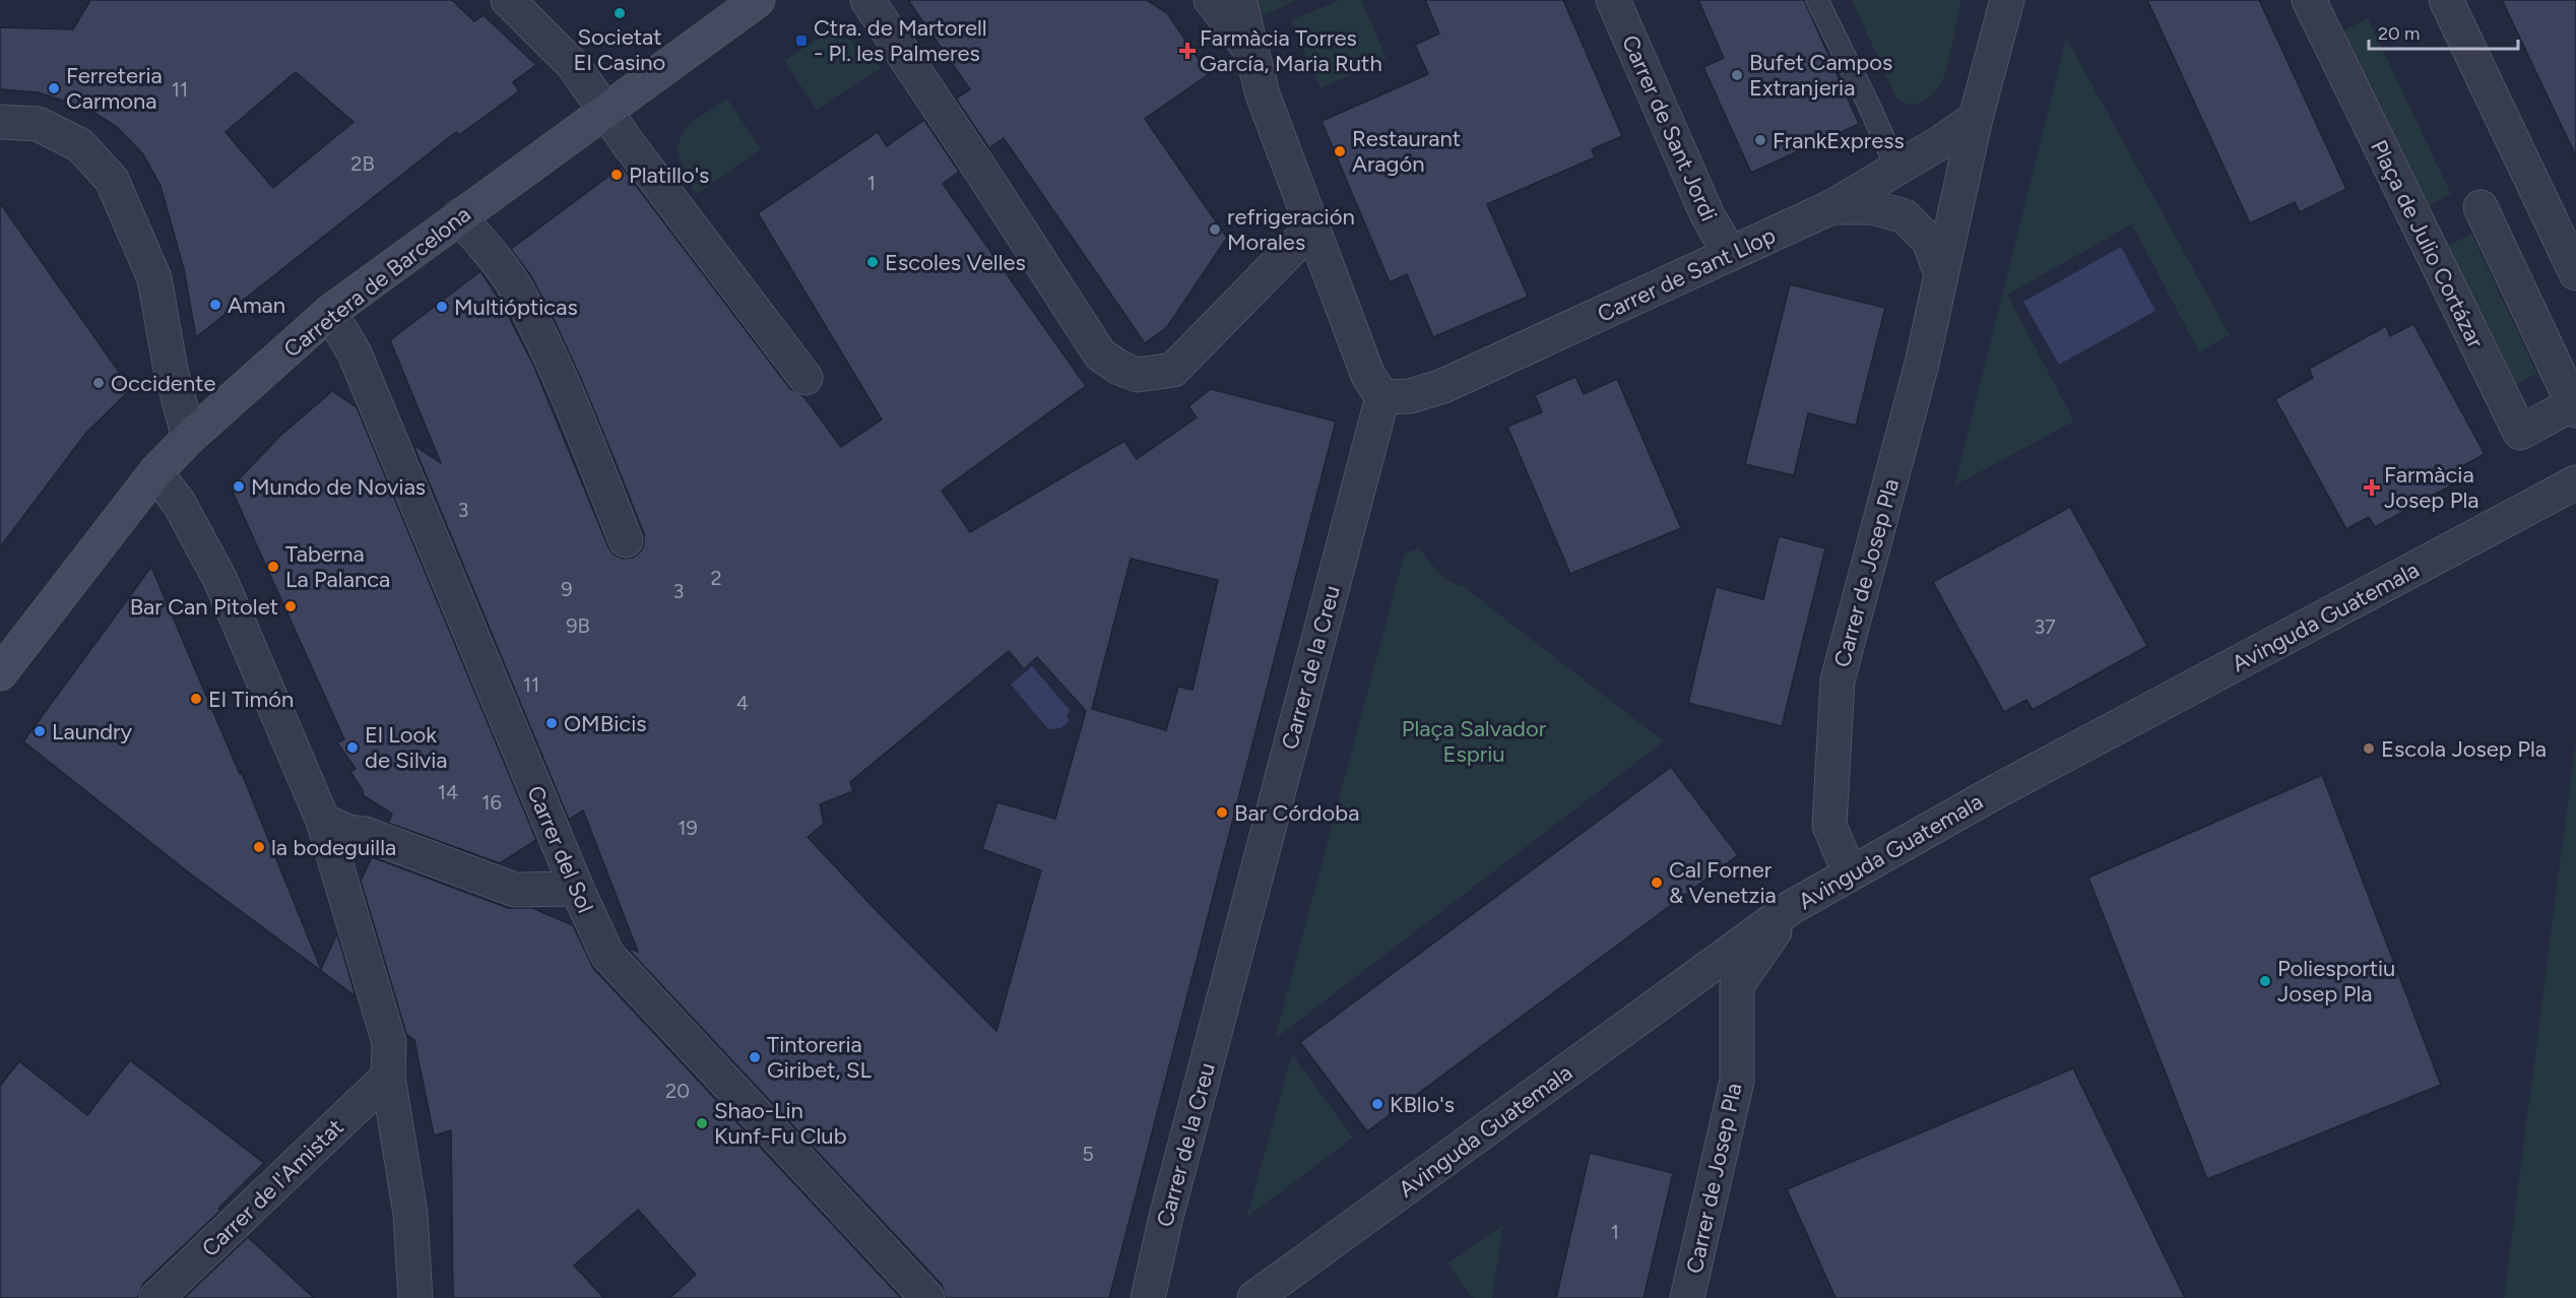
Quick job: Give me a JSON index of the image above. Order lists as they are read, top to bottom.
{
  "streets": {
    "main road": ["Carretera de Barcelona"],
    "street": [
      "Carrer de Sant Jordi",
      "Plaça de Julio Cortázar",
      "Carrer de Sant Llop",
      "Carrer de Josep Pla",
      "Avinguda Guatemala",
      "Carrer de la Creu",
      "Carrer del Sol",
      "Carrer de l'Amistat"
    ]
  },
  "crossings": [
    ["Carrer de Sant Jordi", "Carrer de Sant Llop"],
    ["Carrer de Sant Llop", "Carrer de Josep Pla"],
    ["Carrer de Sant Llop", "Carrer de la Creu"],
    ["Carretera de Barcelona", "Carrer del Sol"],
    ["Carrer de Josep Pla", "Avinguda Guatemala"]
  ],
  "parks": ["Plaça Salvador Espriu"],
  "places": {
    "other": [
      "Societat El Casino",
      "Bufet Campos Extranjeria",
      "Ferreteria Carmona",
      "FrankExpress",
      "Restaurant Aragón",
      "Platillo's",
      "refrigeración Morales",
      "Escoles Velles",
      "Aman",
      "Multiópticas",
      "Occidente",
      "Mundo de Novias",
      "Taberna La Palanca",
      "Bar Can Pitolet",
      "El Timón",
      "OMBicis",
      "Laundry",
      "El Look de Silvia",
      "Escola Josep Pla",
      "Bar Córdoba",
      "la bodeguilla",
      "Cal Forner & Venetzia",
      "Poliesportiu Josep Pla",
      "Tintoreria Giribet, SL",
      "KBllo's",
      "Shao-Lin Kunf-Fu Club"
    ],
    "transit": ["Ctra. de Martorell - Pl. les Palmeres"],
    "health": ["Farmàcia Torres García, Maria Ruth", "Farmàcia Josep Pla"]
  },
  "house_numbers": [
    "11",
    "2B",
    "1",
    "3",
    "2",
    "9",
    "3",
    "9B",
    "37",
    "11",
    "4",
    "14",
    "16",
    "19",
    "20",
    "5",
    "1"
  ],
  "scale_bar": "20 m"
}
